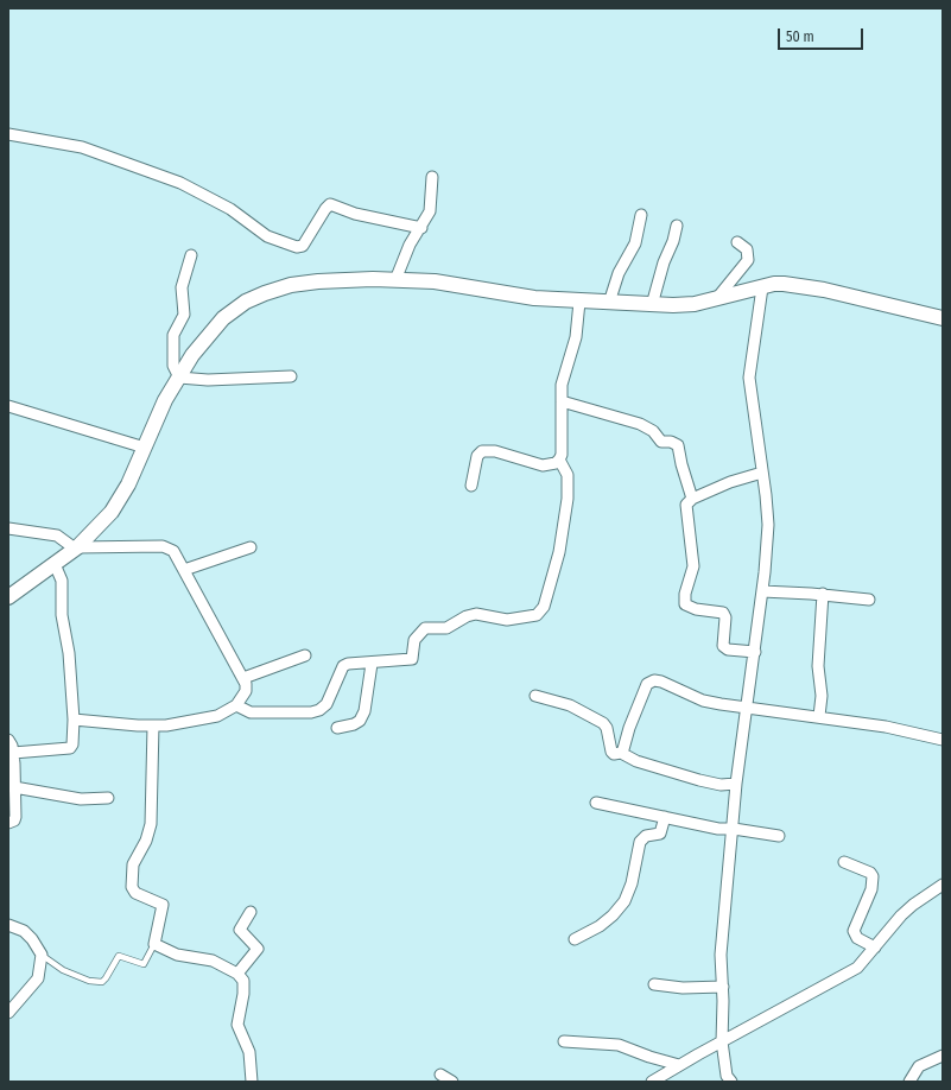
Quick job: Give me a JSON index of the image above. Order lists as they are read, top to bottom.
{
  "scale_bar": "50 m"
}
